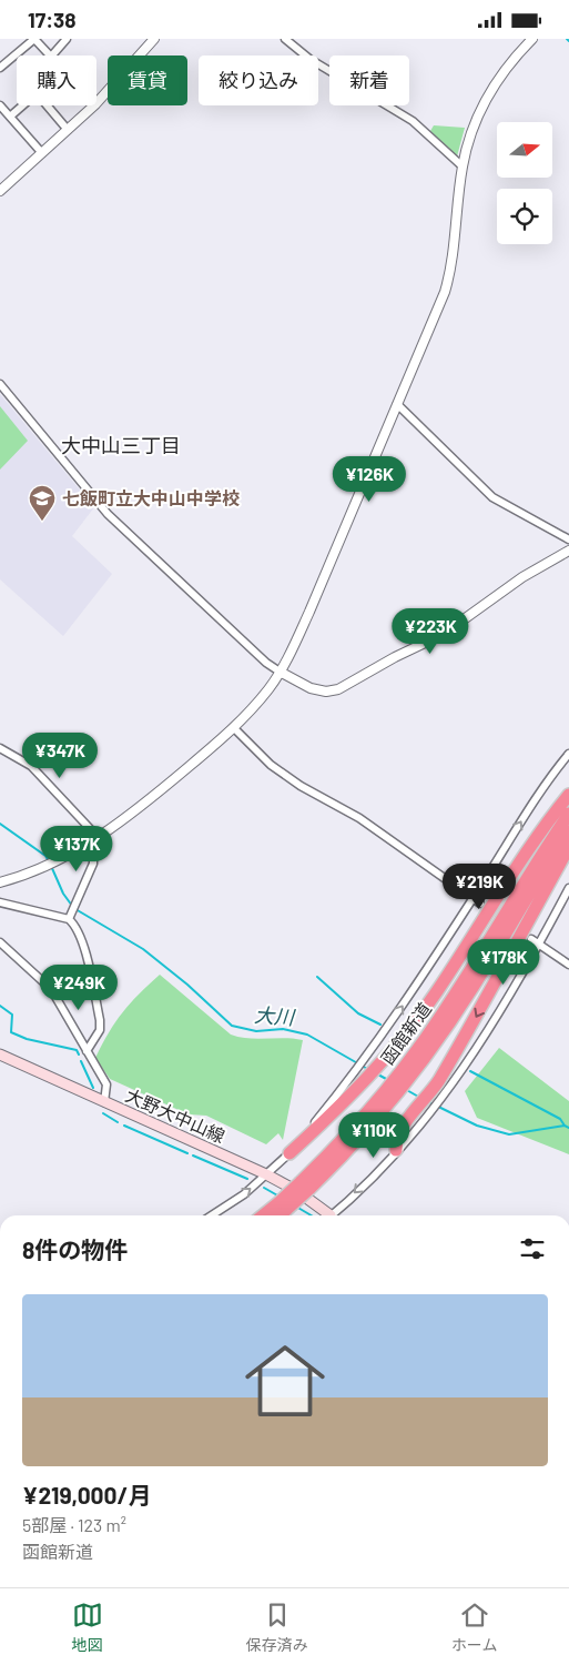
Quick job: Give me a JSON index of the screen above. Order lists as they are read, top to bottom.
{
  "streets": {
    "highway": ["函館新道"],
    "main road": ["大野大中山線"]
  },
  "districts": ["大中山三丁目"],
  "water": ["大川"],
  "places": {
    "school or university": ["七飯町立大中山中学校"]
  },
  "north": "right",
  "page": {
    "status": "17:38",
    "chip": [
      "購入",
      "賃貸",
      "絞り込み",
      "新着"
    ],
    "price": [
      "¥126K",
      "¥223K",
      "¥347K",
      "¥137K",
      "¥219K",
      "¥178K",
      "¥249K",
      "¥110K"
    ],
    "heading": "8件の物件",
    "list": [
      {
        "name": "¥219,000/月",
        "note": "5部屋 · 123 m² · 函館新道"
      }
    ],
    "tabs": ["地図", "保存済み", "ホーム"]
  }
}
